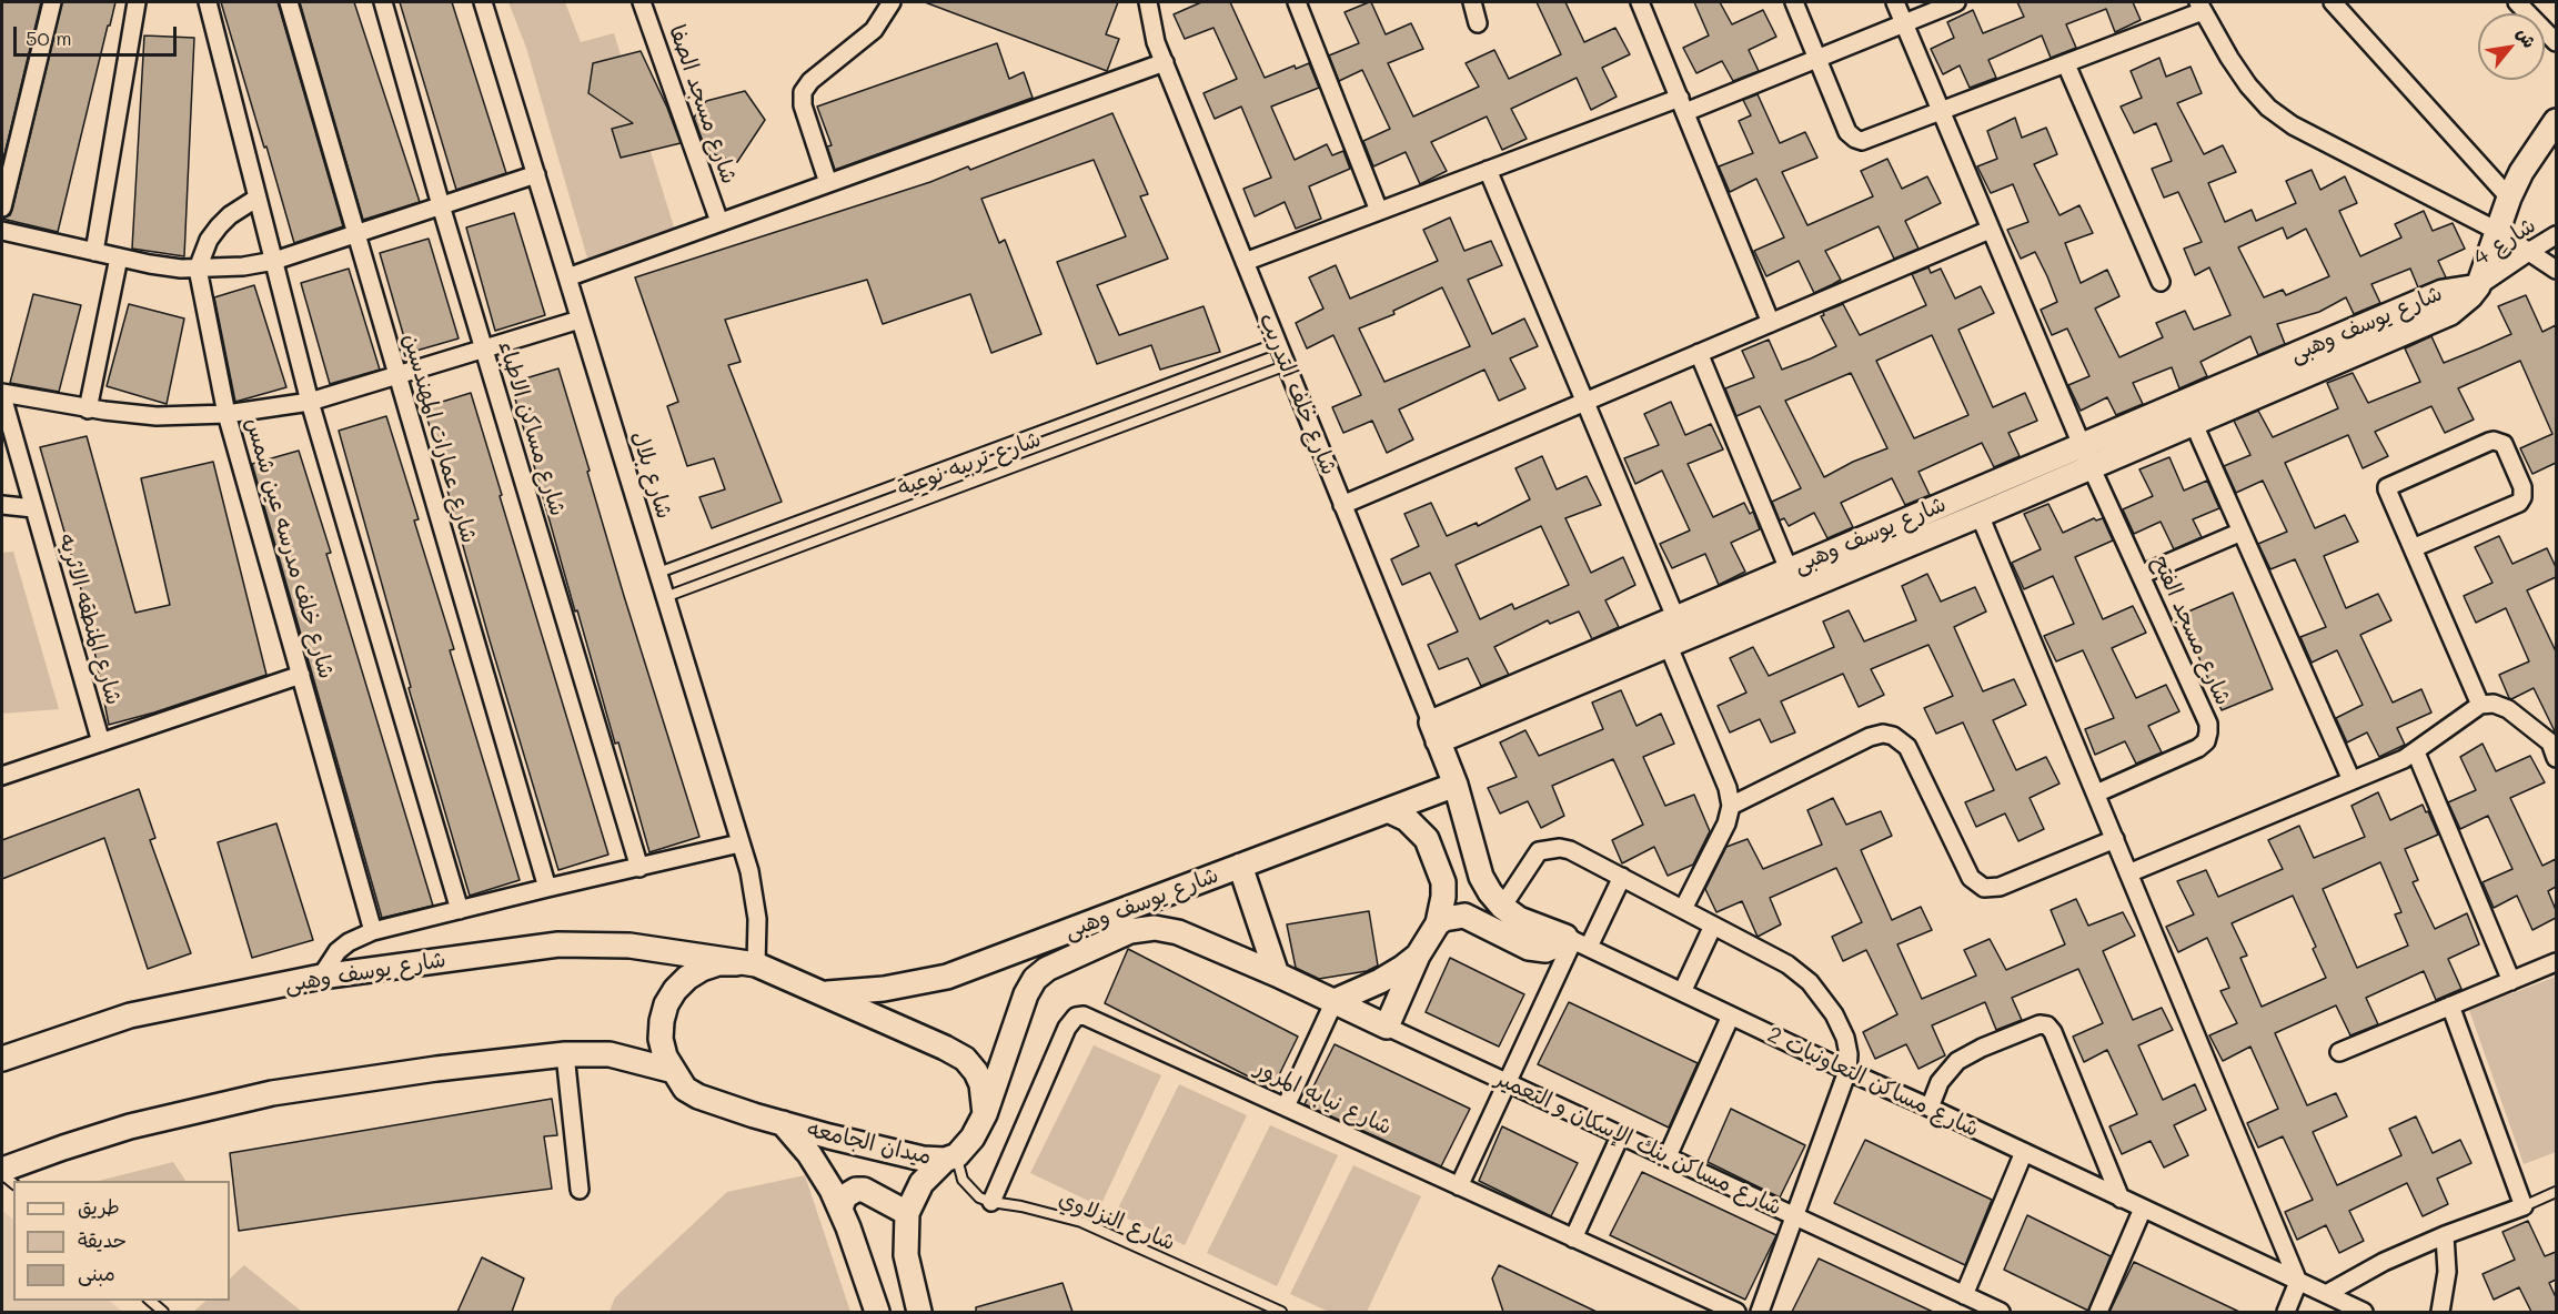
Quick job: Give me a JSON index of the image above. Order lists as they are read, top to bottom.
{
  "streets": {
    "street": [
      "شارع مسجد الصفا",
      "شارع 4",
      "شارع يوسف وهبى",
      "شارع خلف التدريب",
      "شارع مساكن الاطباء",
      "شارع عمارات المهندسين",
      "شارع بلال",
      "شارع خلف مدرسه عين شمس",
      "شارع المنطقه الاثريه",
      "شارع مسجد الفتح",
      "شارع مساكن التعاونيات 2",
      "شارع نيابه المرور",
      "ميدان الجامعه",
      "شارع مساكن بنك الإسكان و التعمير"
    ],
    "lane": ["شارع تربيه نوعية", "شارع النزلاوي"]
  },
  "crossings": [
    ["شارع 4", "شارع يوسف وهبى"],
    ["شارع يوسف وهبى", "شارع خلف التدريب"],
    ["شارع يوسف وهبى", "شارع بلال"],
    ["شارع يوسف وهبى", "شارع مسجد الفتح"],
    ["شارع يوسف وهبى", "شارع مساكن التعاونيات 2"],
    ["شارع يوسف وهبى", "ميدان الجامعه"],
    ["شارع يوسف وهبى", "شارع مساكن بنك الإسكان و التعمير"],
    ["شارع خلف التدريب", "شارع تربيه نوعية"],
    ["شارع خلف التدريب", "شارع مساكن التعاونيات 2"],
    ["شارع تربيه نوعية", "شارع بلال"],
    ["شارع بلال", "ميدان الجامعه"],
    ["شارع نيابه المرور", "شارع النزلاوي"],
    ["ميدان الجامعه", "شارع النزلاوي"]
  ],
  "legend": ["طريق", "حديقة", "مبنى"],
  "scale_bar": "50 m",
  "north": "top right"
}
